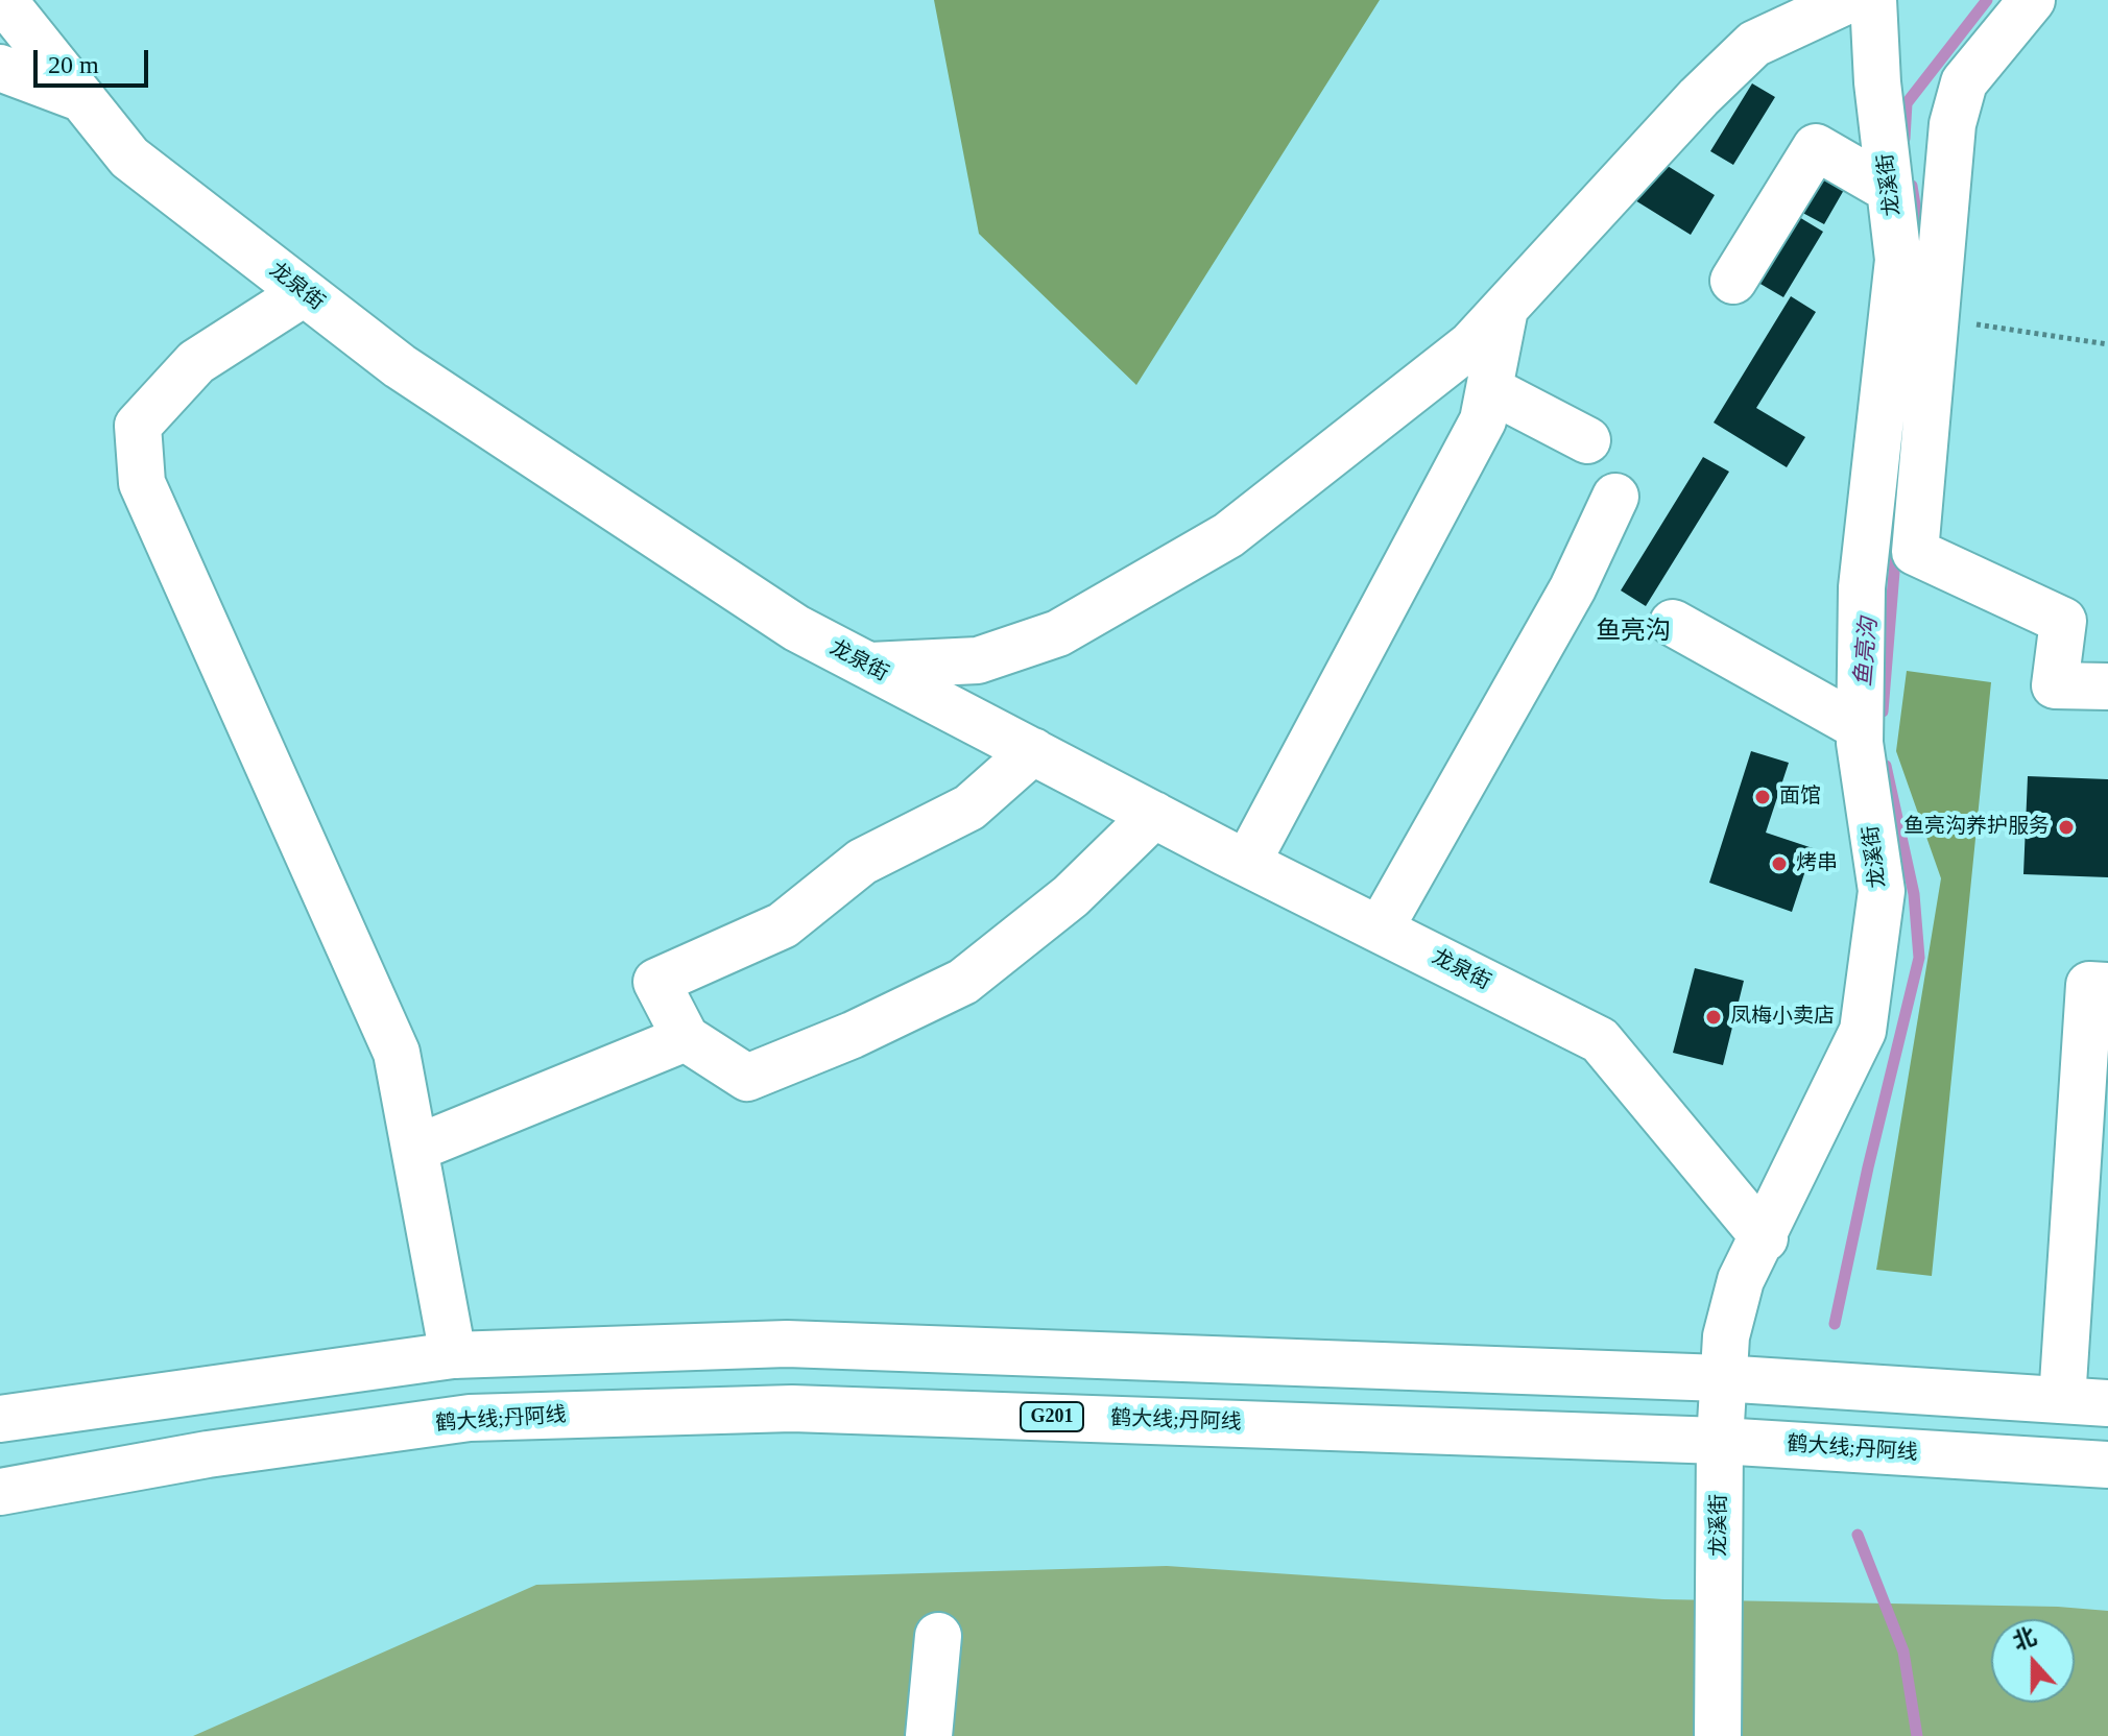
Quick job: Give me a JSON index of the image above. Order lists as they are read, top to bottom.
{
  "streets": {
    "main road": [
      "龙溪街",
      "龙泉街",
      "G201",
      "鹤大线;丹阿线"
    ]
  },
  "crossings": [
    ["龙溪街", "龙泉街"],
    ["龙溪街", "鹤大线;丹阿线"]
  ],
  "districts": ["鱼亮沟"],
  "water": ["鱼亮沟"],
  "places": [
    "面馆",
    "鱼亮沟养护服务",
    "烤串",
    "凤梅小卖店"
  ],
  "scale_bar": "20 m",
  "north": "top"
}
